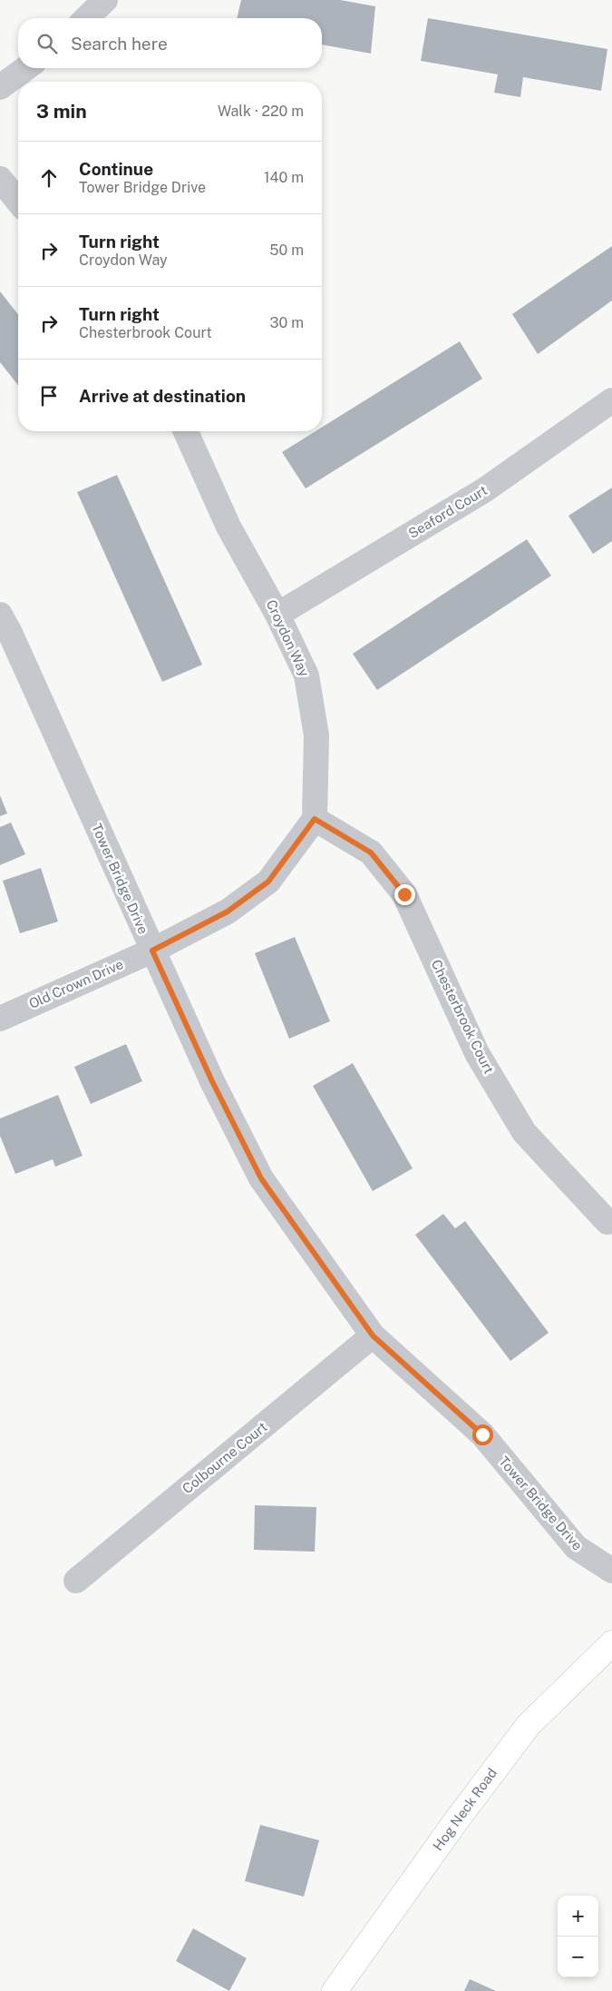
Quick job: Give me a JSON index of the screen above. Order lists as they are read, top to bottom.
{
  "streets": {
    "main road": ["Hog Neck Road"],
    "street": [
      "Seaford Court",
      "Croydon Way",
      "Tower Bridge Drive",
      "Old Crown Drive",
      "Chesterbrook Court",
      "Colbourne Court"
    ]
  },
  "crossings": [
    ["Seaford Court", "Croydon Way"],
    ["Croydon Way", "Chesterbrook Court"],
    ["Tower Bridge Drive", "Old Crown Drive"],
    ["Tower Bridge Drive", "Colbourne Court"]
  ],
  "page": {
    "search": "Search here",
    "heading": ["3 min", "Walk · 220 m"],
    "list": [
      ["Continue", "Tower Bridge Drive", "140 m"],
      ["Turn right", "Croydon Way", "50 m"],
      ["Turn right", "Chesterbrook Court", "30 m"],
      "Arrive at destination"
    ],
    "map_buttons": ["+", "−"]
  }
}
